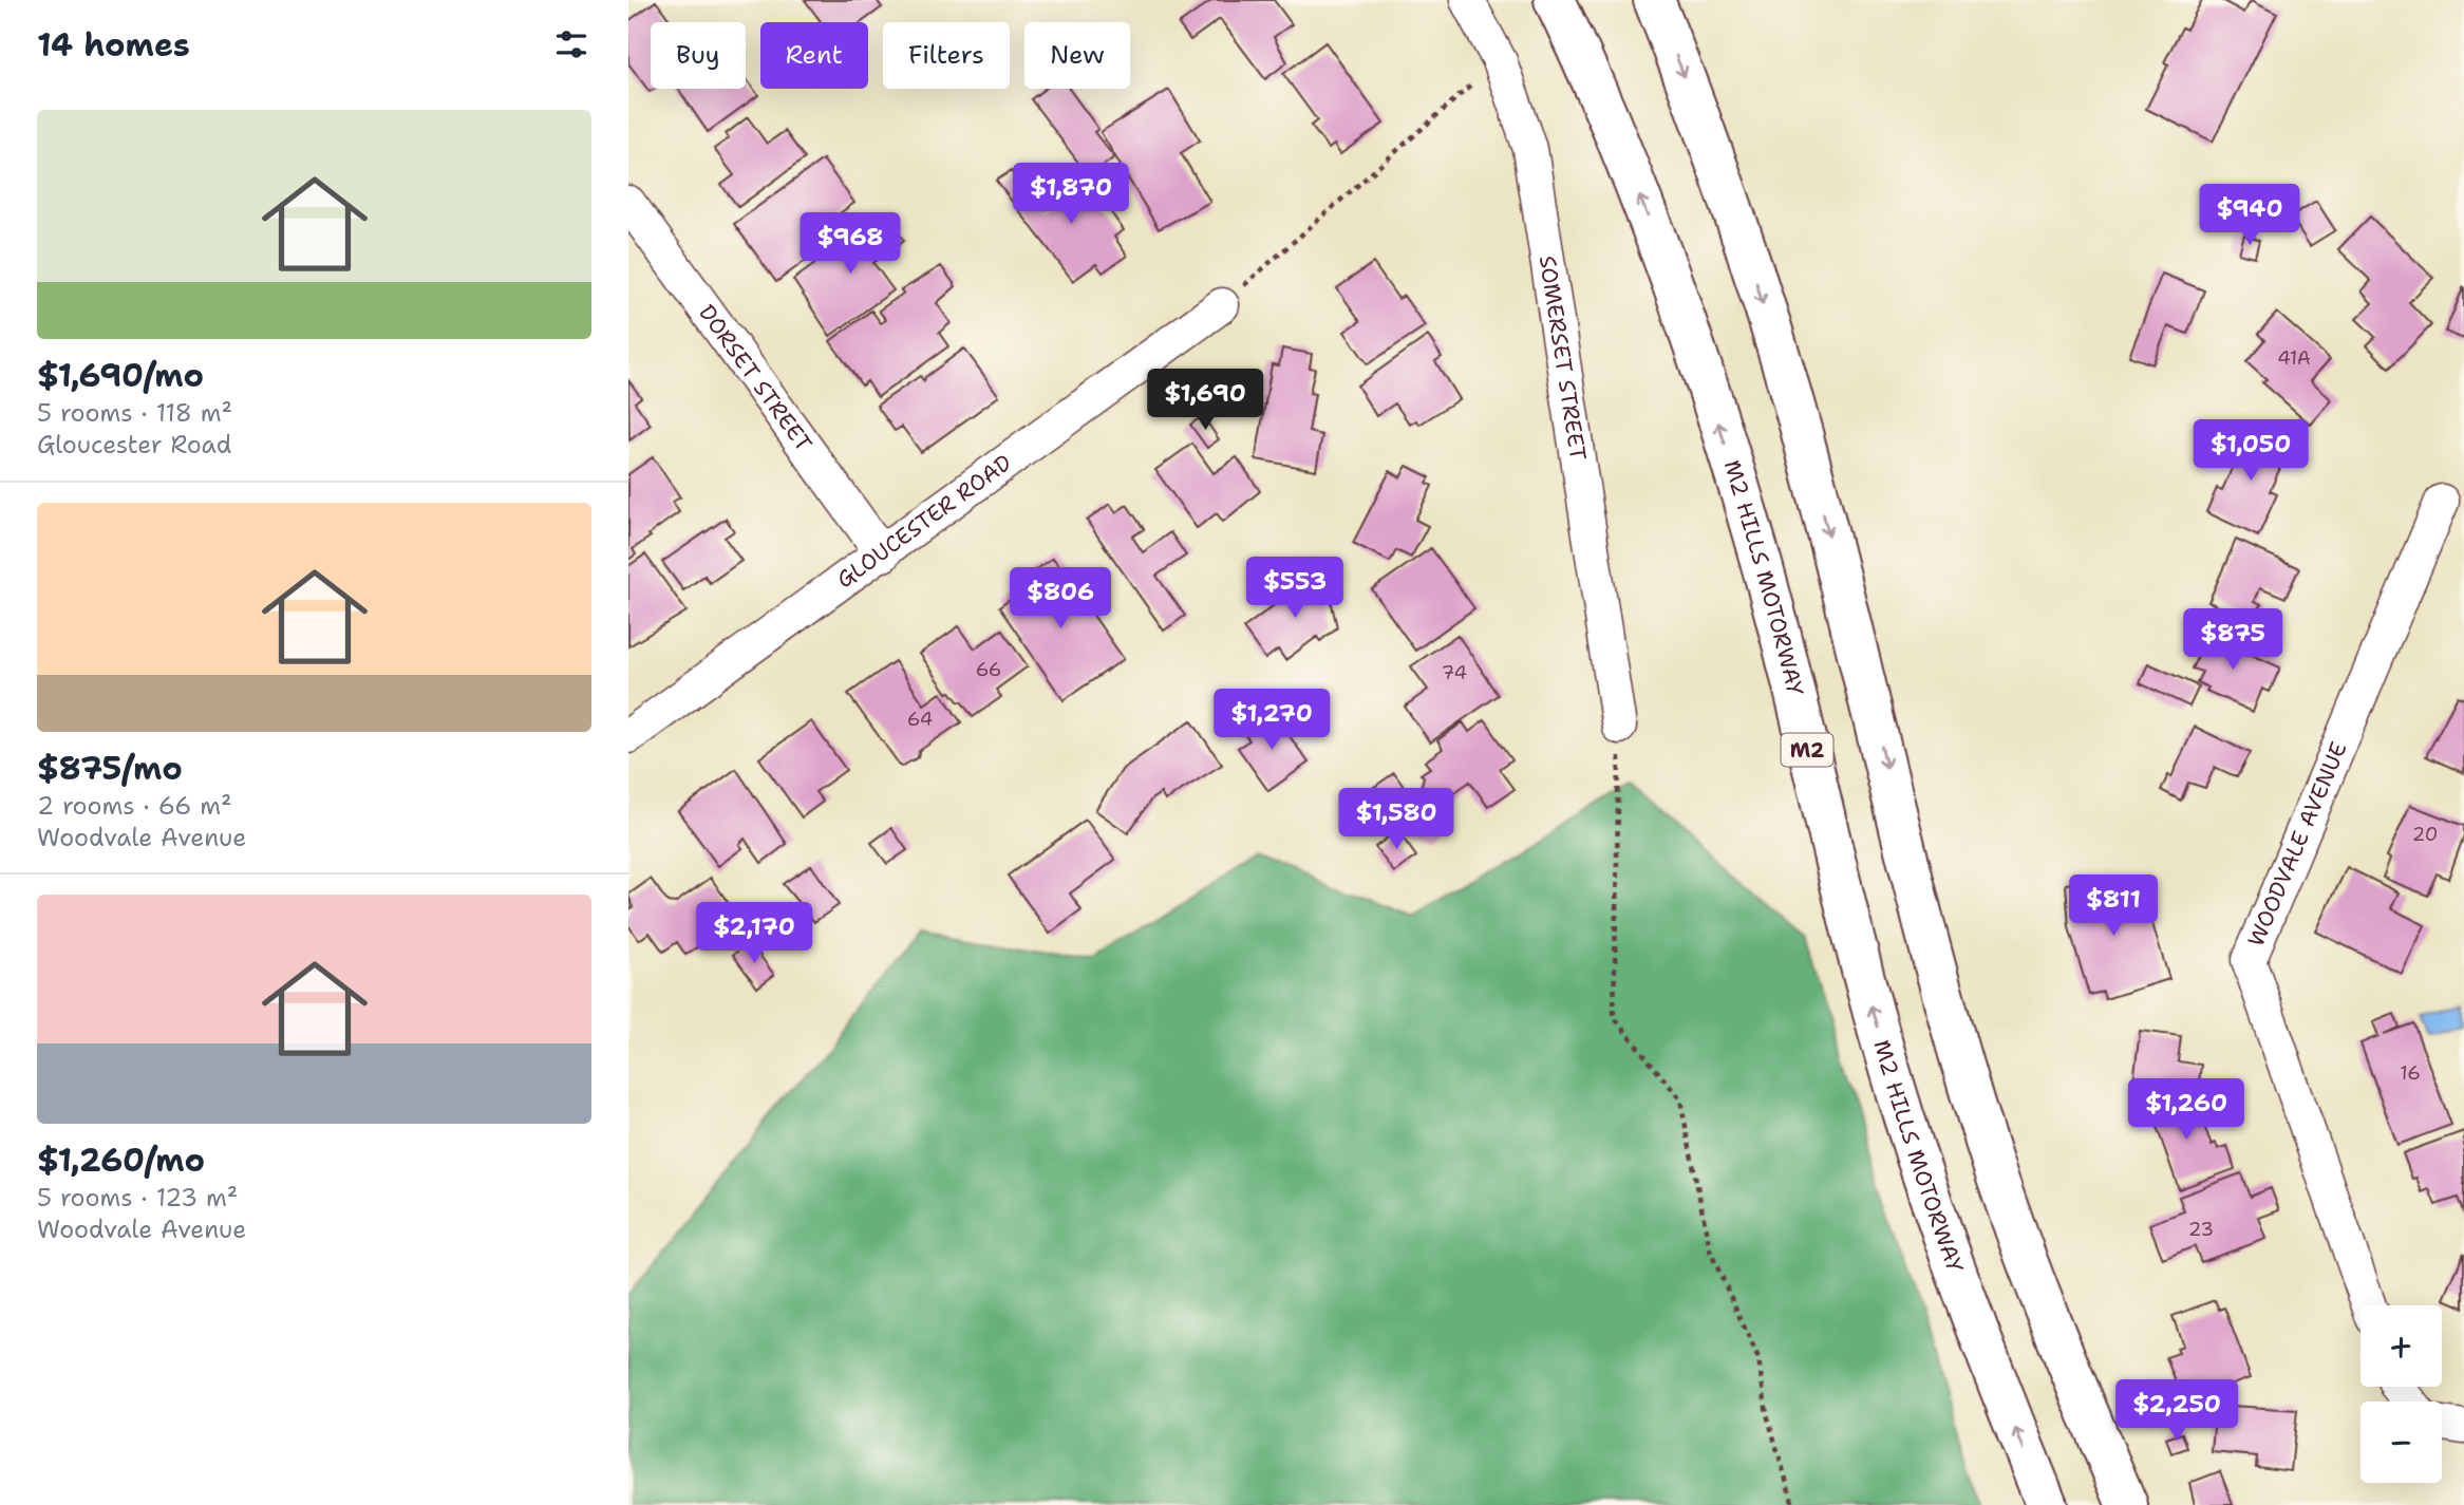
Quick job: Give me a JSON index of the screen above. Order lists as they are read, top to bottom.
{
  "streets": {
    "highway": ["M2 HILLS MOTORWAY", "M2"],
    "street": [
      "SOMERSET STREET",
      "DORSET STREET",
      "GLOUCESTER ROAD",
      "WOODVALE AVENUE"
    ]
  },
  "crossings": [
    ["DORSET STREET", "GLOUCESTER ROAD"]
  ],
  "house_numbers": [
    "41A",
    "66",
    "74",
    "64",
    "20",
    "16",
    "23"
  ],
  "page": {
    "heading": "14 homes",
    "chip": [
      "Buy",
      "Rent",
      "Filters",
      "New"
    ],
    "list": [
      {
        "name": "$1,690/mo",
        "note": "5 rooms · 118 m² · Gloucester Road"
      },
      {
        "name": "$875/mo",
        "note": "2 rooms · 66 m² · Woodvale Avenue"
      },
      {
        "name": "$1,260/mo",
        "note": "5 rooms · 123 m² · Woodvale Avenue"
      }
    ],
    "price": [
      "$1,870",
      "$940",
      "$968",
      "$1,690",
      "$1,050",
      "$553",
      "$806",
      "$875",
      "$1,270",
      "$1,580",
      "$811",
      "$2,170",
      "$1,260",
      "$2,250"
    ],
    "map_buttons": ["+", "−"]
  }
}
